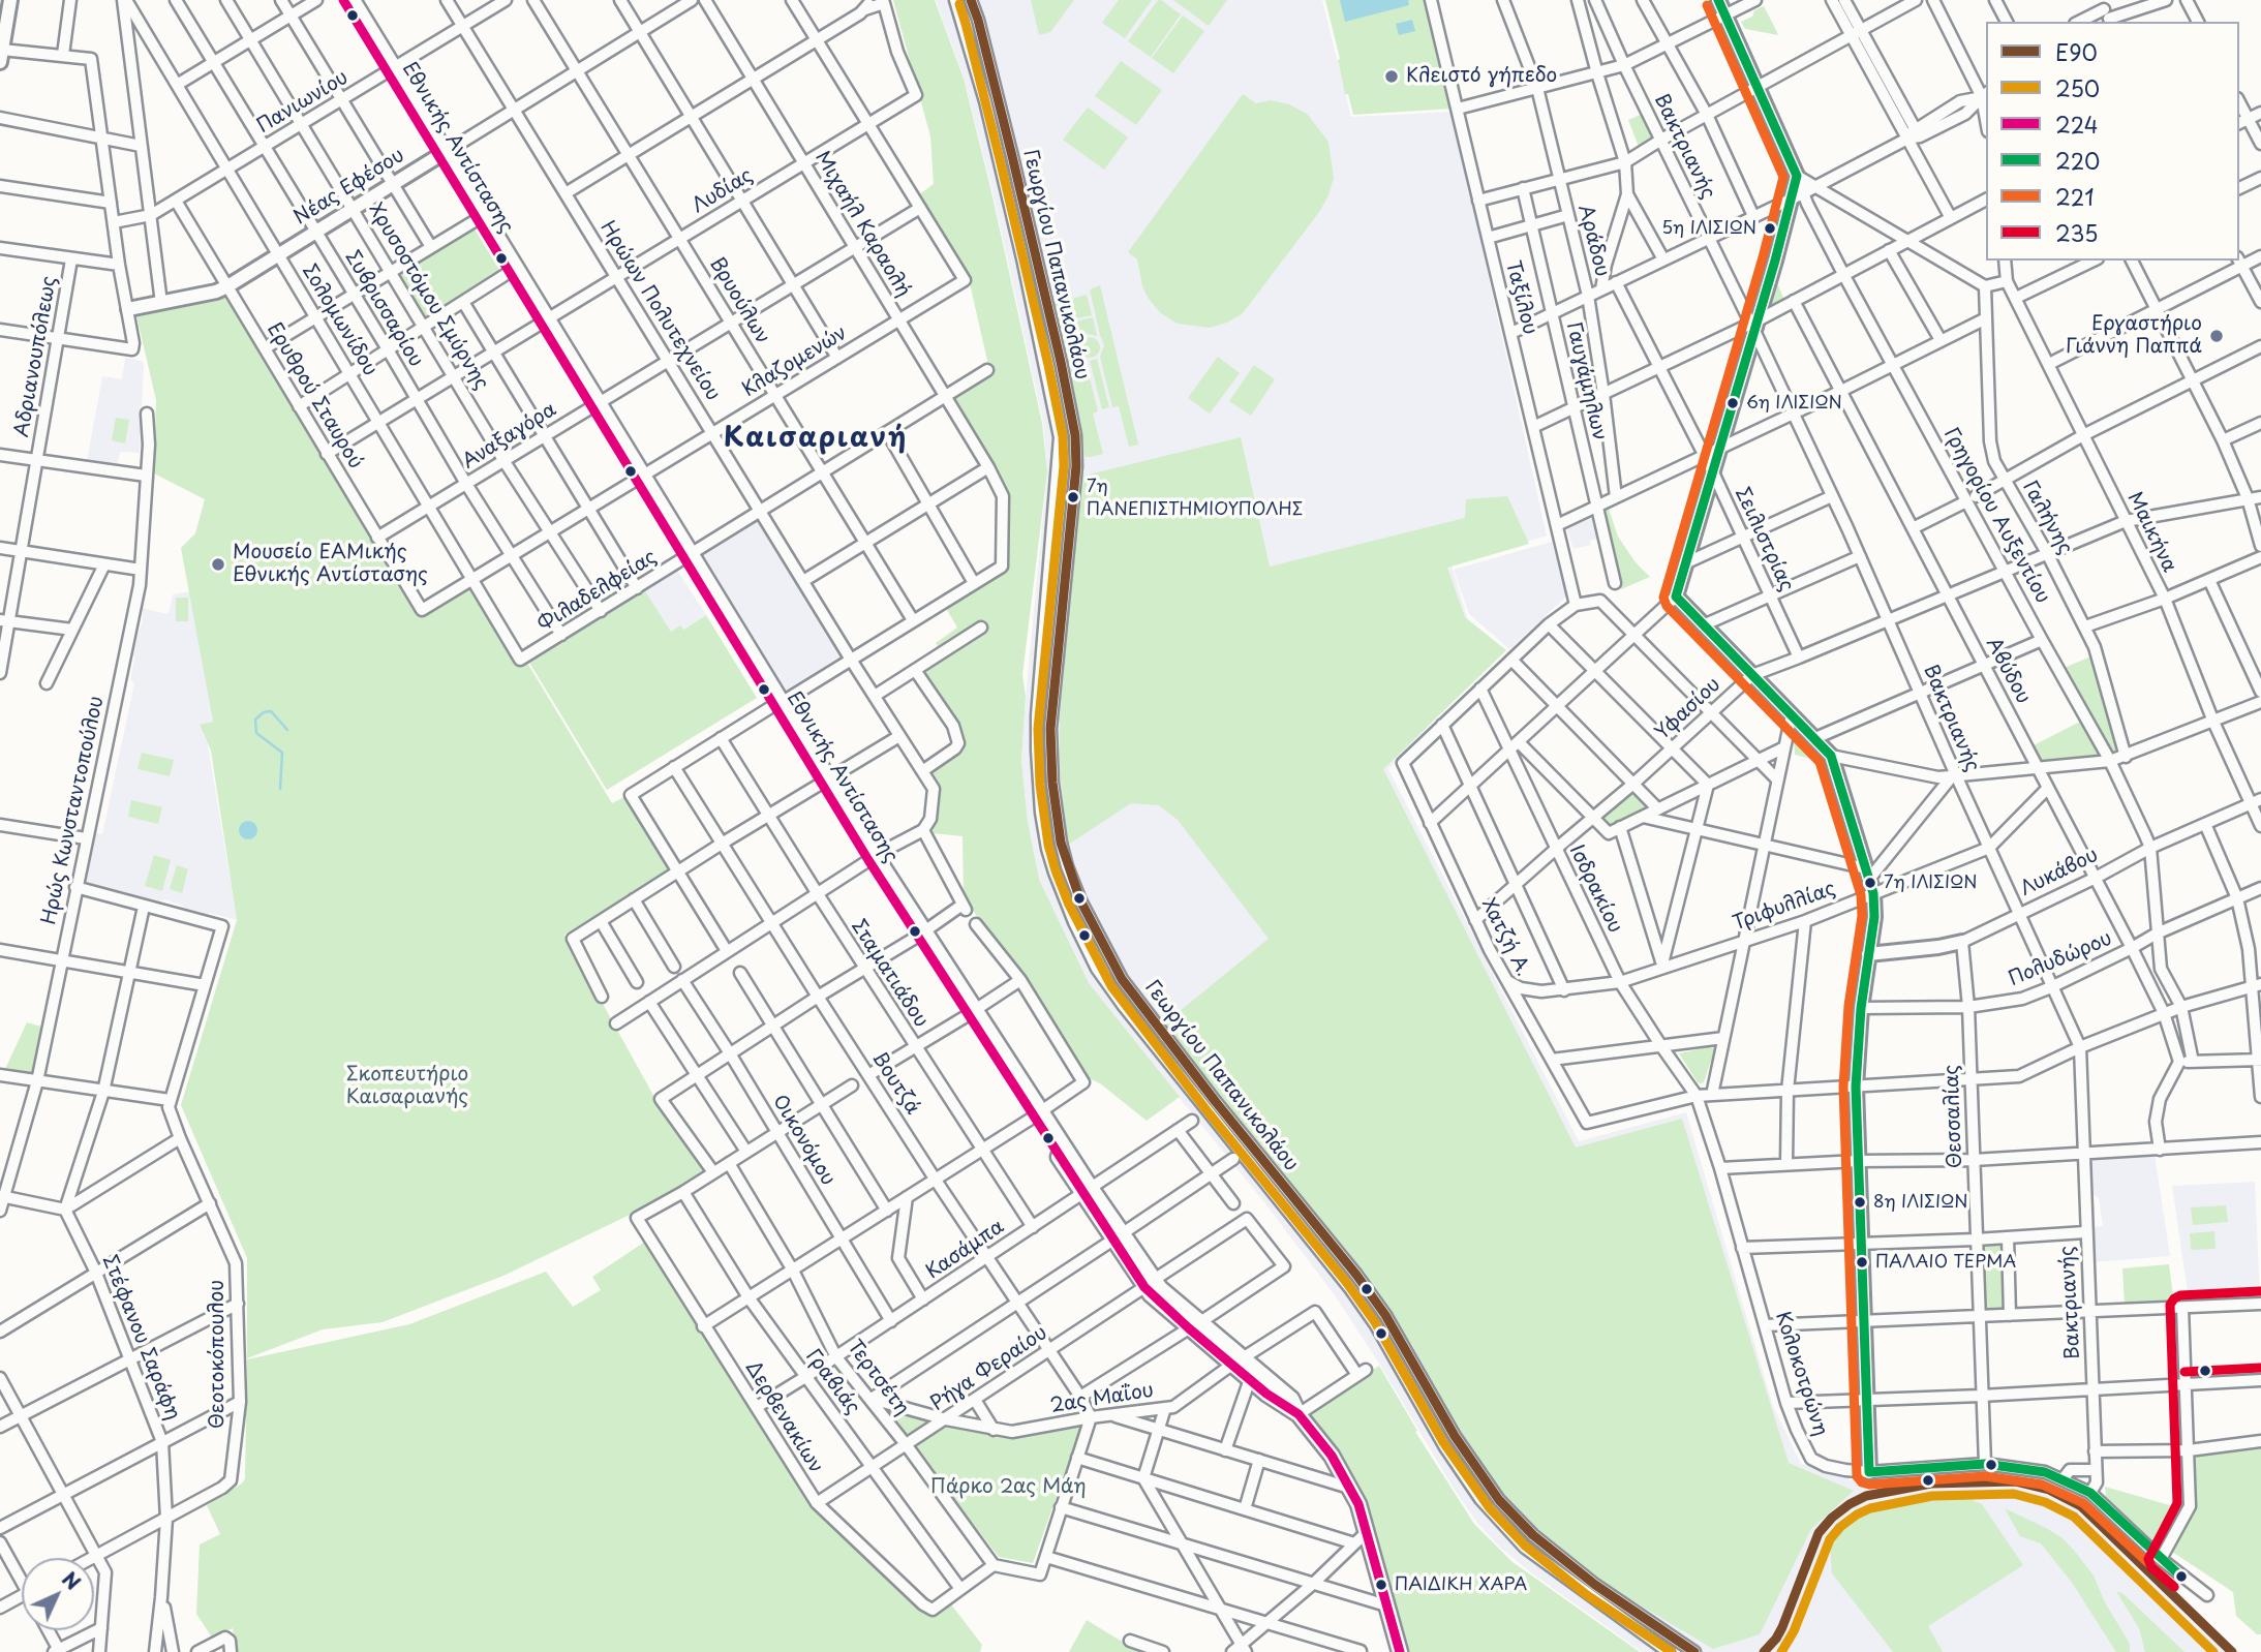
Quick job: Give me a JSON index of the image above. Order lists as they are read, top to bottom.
{
  "streets": {
    "main road": ["Εθνικής Αντίστασης"],
    "street": [
      "Πανιωνίου",
      "Βακτριανής",
      "Νέας Εφέσου",
      "Λυδίας",
      "Μιχαήλ Καραολή",
      "Αράδου",
      "Γεωργίου Παπανικολάου",
      "Χρυσοστόμου Σμύρνης",
      "Ταξίλου",
      "Βρυούλων",
      "Συβρισσαρίου",
      "Ηρώων Πολυτεχνείου",
      "Σολομωνίδου",
      "Αδριανουπόλεως",
      "Κλαζομενών",
      "Γαυγάμηλων",
      "Ερυθρού Σταυρού",
      "Αναξαγόρα",
      "Γρηγορίου Αυξεντίου",
      "Γαλήνης",
      "Μαικήνα",
      "Σειλιστρίας",
      "Φιλαδελφείας",
      "Αβύδου",
      "Υφασίου",
      "Ηρώς Κωνσταντοπούλου",
      "Λυκάβου",
      "Ισδρακίου",
      "Τριφυλλίας",
      "Χατζή Α.",
      "Πολυδώρου",
      "Σταματιάδου",
      "Βουτζά",
      "Θεσσαλίας",
      "Οικονόμου",
      "Κασάμπα",
      "Στέφανου Σαράφη",
      "Θεοτοκόπουλου",
      "Ρήγα Φεραίου",
      "Κολοκοτρώνη",
      "Τερτσέτη",
      "Γραβιάς",
      "2ας Μαΐου",
      "Δερβενακίων"
    ]
  },
  "crossings": [
    ["Πανιωνίου", "Εθνικής Αντίστασης"],
    ["Πανιωνίου", "Χρυσοστόμου Σμύρνης"],
    ["Πανιωνίου", "Συβρισσαρίου"],
    ["Πανιωνίου", "Ηρώων Πολυτεχνείου"],
    ["Πανιωνίου", "Σολομωνίδου"],
    ["Πανιωνίου", "Ερυθρού Σταυρού"],
    ["Βακτριανής", "Υφασίου"],
    ["Βακτριανής", "Λυκάβου"],
    ["Βακτριανής", "Τριφυλλίας"],
    ["Βακτριανής", "Πολυδώρου"],
    ["Βακτριανής", "Κολοκοτρώνη"],
    ["Εθνικής Αντίστασης", "Νέας Εφέσου"],
    ["Εθνικής Αντίστασης", "Λυδίας"],
    ["Εθνικής Αντίστασης", "Κλαζομενών"],
    ["Εθνικής Αντίστασης", "Αναξαγόρα"],
    ["Εθνικής Αντίστασης", "Φιλαδελφείας"],
    ["Εθνικής Αντίστασης", "Κασάμπα"],
    ["Εθνικής Αντίστασης", "Ρήγα Φεραίου"],
    ["Εθνικής Αντίστασης", "2ας Μαΐου"],
    ["Νέας Εφέσου", "Χρυσοστόμου Σμύρνης"],
    ["Νέας Εφέσου", "Βρυούλων"],
    ["Νέας Εφέσου", "Συβρισσαρίου"],
    ["Νέας Εφέσου", "Ηρώων Πολυτεχνείου"],
    ["Νέας Εφέσου", "Σολομωνίδου"],
    ["Νέας Εφέσου", "Ερυθρού Σταυρού"],
    ["Λυδίας", "Μιχαήλ Καραολή"],
    ["Λυδίας", "Χρυσοστόμου Σμύρνης"],
    ["Λυδίας", "Βρυούλων"],
    ["Λυδίας", "Συβρισσαρίου"],
    ["Λυδίας", "Ηρώων Πολυτεχνείου"],
    ["Λυδίας", "Σολομωνίδου"],
    ["Λυδίας", "Ερυθρού Σταυρού"],
    ["Μιχαήλ Καραολή", "Κλαζομενών"],
    ["Μιχαήλ Καραολή", "Αναξαγόρα"],
    ["Μιχαήλ Καραολή", "Φιλαδελφείας"],
    ["Χρυσοστόμου Σμύρνης", "Κλαζομενών"],
    ["Χρυσοστόμου Σμύρνης", "Αναξαγόρα"],
    ["Χρυσοστόμου Σμύρνης", "Φιλαδελφείας"],
    ["Βρυούλων", "Κλαζομενών"],
    ["Βρυούλων", "Αναξαγόρα"],
    ["Βρυούλων", "Φιλαδελφείας"],
    ["Συβρισσαρίου", "Κλαζομενών"],
    ["Συβρισσαρίου", "Αναξαγόρα"],
    ["Συβρισσαρίου", "Φιλαδελφείας"],
    ["Ηρώων Πολυτεχνείου", "Κλαζομενών"],
    ["Ηρώων Πολυτεχνείου", "Αναξαγόρα"],
    ["Ηρώων Πολυτεχνείου", "Φιλαδελφείας"],
    ["Σολομωνίδου", "Κλαζομενών"],
    ["Σολομωνίδου", "Αναξαγόρα"],
    ["Σολομωνίδου", "Φιλαδελφείας"],
    ["Κλαζομενών", "Ερυθρού Σταυρού"],
    ["Κλαζομενών", "Αναξαγόρα"],
    ["Ερυθρού Σταυρού", "Αναξαγόρα"],
    ["Γρηγορίου Αυξεντίου", "Υφασίου"],
    ["Γρηγορίου Αυξεντίου", "Λυκάβου"],
    ["Γρηγορίου Αυξεντίου", "Πολυδώρου"],
    ["Γαλήνης", "Υφασίου"],
    ["Μαικήνα", "Υφασίου"],
    ["Μαικήνα", "Λυκάβου"],
    ["Σειλιστρίας", "Υφασίου"],
    ["Αβύδου", "Υφασίου"],
    ["Αβύδου", "Λυκάβου"],
    ["Αβύδου", "Τριφυλλίας"],
    ["Αβύδου", "Πολυδώρου"],
    ["Υφασίου", "Ισδρακίου"],
    ["Υφασίου", "Χατζή Α."],
    ["Λυκάβου", "Θεσσαλίας"],
    ["Ισδρακίου", "Τριφυλλίας"],
    ["Ισδρακίου", "Χατζή Α."],
    ["Ισδρακίου", "Κολοκοτρώνη"],
    ["Τριφυλλίας", "Χατζή Α."],
    ["Χατζή Α.", "Κολοκοτρώνη"],
    ["Πολυδώρου", "Θεσσαλίας"],
    ["Σταματιάδου", "Κασάμπα"],
    ["Βουτζά", "Κασάμπα"],
    ["Βουτζά", "Ρήγα Φεραίου"],
    ["Βουτζά", "2ας Μαΐου"],
    ["Θεσσαλίας", "Κολοκοτρώνη"],
    ["Οικονόμου", "Κασάμπα"],
    ["Κασάμπα", "Τερτσέτη"],
    ["Κασάμπα", "Γραβιάς"],
    ["Κασάμπα", "Δερβενακίων"],
    ["Στέφανου Σαράφη", "Θεοτοκόπουλου"],
    ["Ρήγα Φεραίου", "Τερτσέτη"],
    ["Ρήγα Φεραίου", "Γραβιάς"],
    ["Ρήγα Φεραίου", "2ας Μαΐου"],
    ["Ρήγα Φεραίου", "Δερβενακίων"],
    ["Τερτσέτη", "2ας Μαΐου"],
    ["Γραβιάς", "Δερβενακίων"]
  ],
  "districts": ["Καισαριανή"],
  "parks": ["Σκοπευτήριο Καισαριανής", "Πάρκο 2ας Μάη"],
  "places": [
    "Κλειστό γήπεδο",
    "5η ΙΛΙΣΙΩΝ",
    "Εργαστήριο Γιάννη Παππά",
    "6η ΙΛΙΣΙΩΝ",
    "7η ΠΑΝΕΠΙΣΤΗΜΙΟΥΠΟΛΗΣ",
    "Μουσείο ΕΑΜικής Εθνικής Αντίστασης",
    "7η ΙΛΙΣΙΩΝ",
    "8η ΙΛΙΣΙΩΝ",
    "ΠΑΛΑΙΟ ΤΕΡΜΑ",
    "ΠΑΙΔΙΚΗ ΧΑΡΑ"
  ],
  "lines": [
    "transit line Ε90",
    "transit line 224",
    "transit line 220",
    "transit line 250",
    "transit line 221",
    "transit line 235"
  ],
  "legend": [
    "Ε90",
    "250",
    "224",
    "220",
    "221",
    "235"
  ],
  "north": "top right"
}
